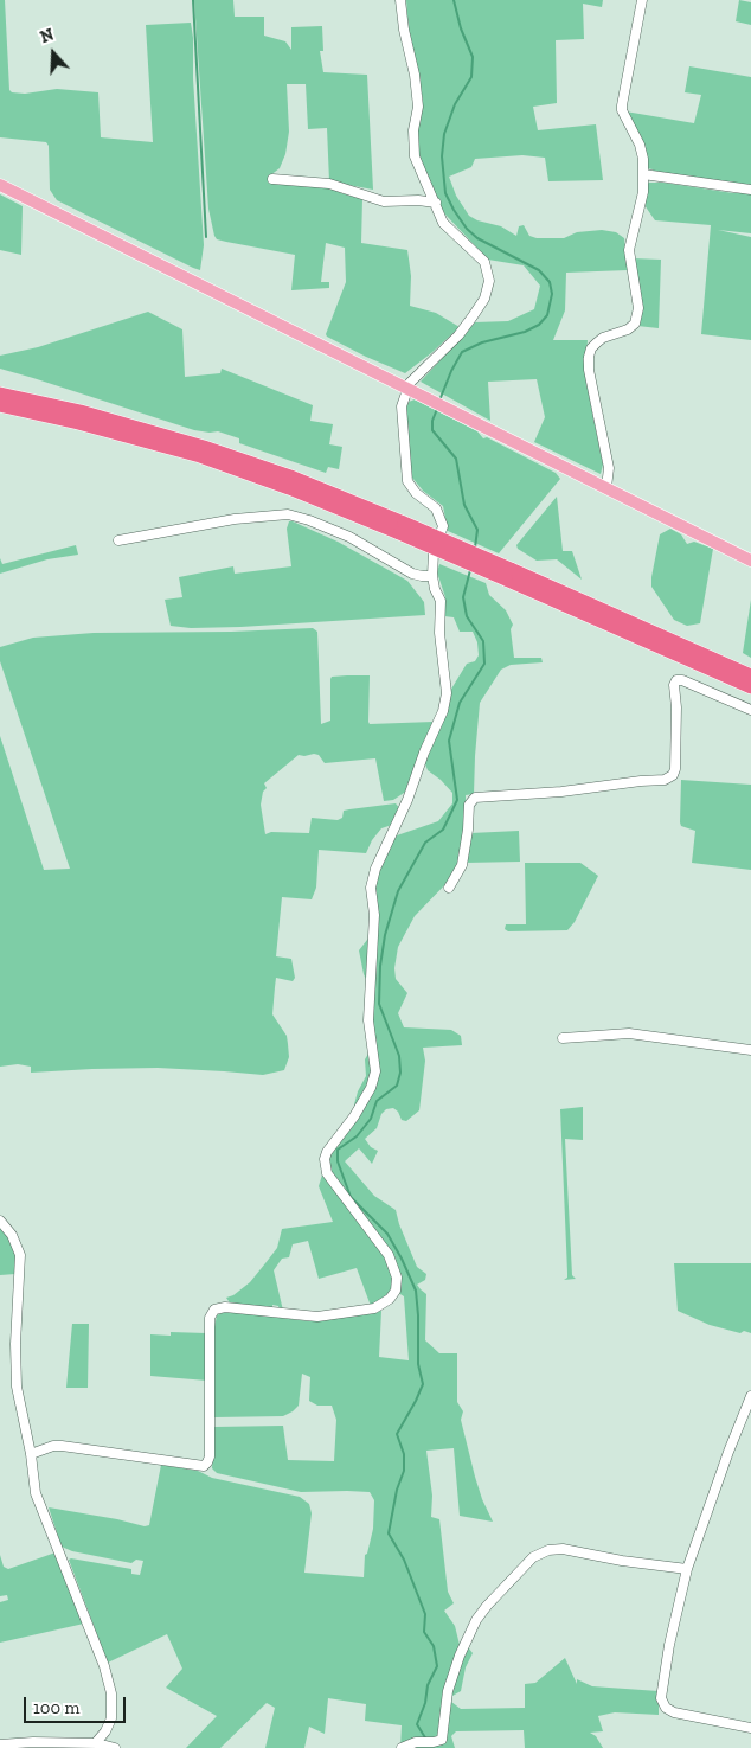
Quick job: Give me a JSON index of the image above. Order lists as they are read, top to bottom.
{
  "scale_bar": "100 m",
  "north": "top"
}
